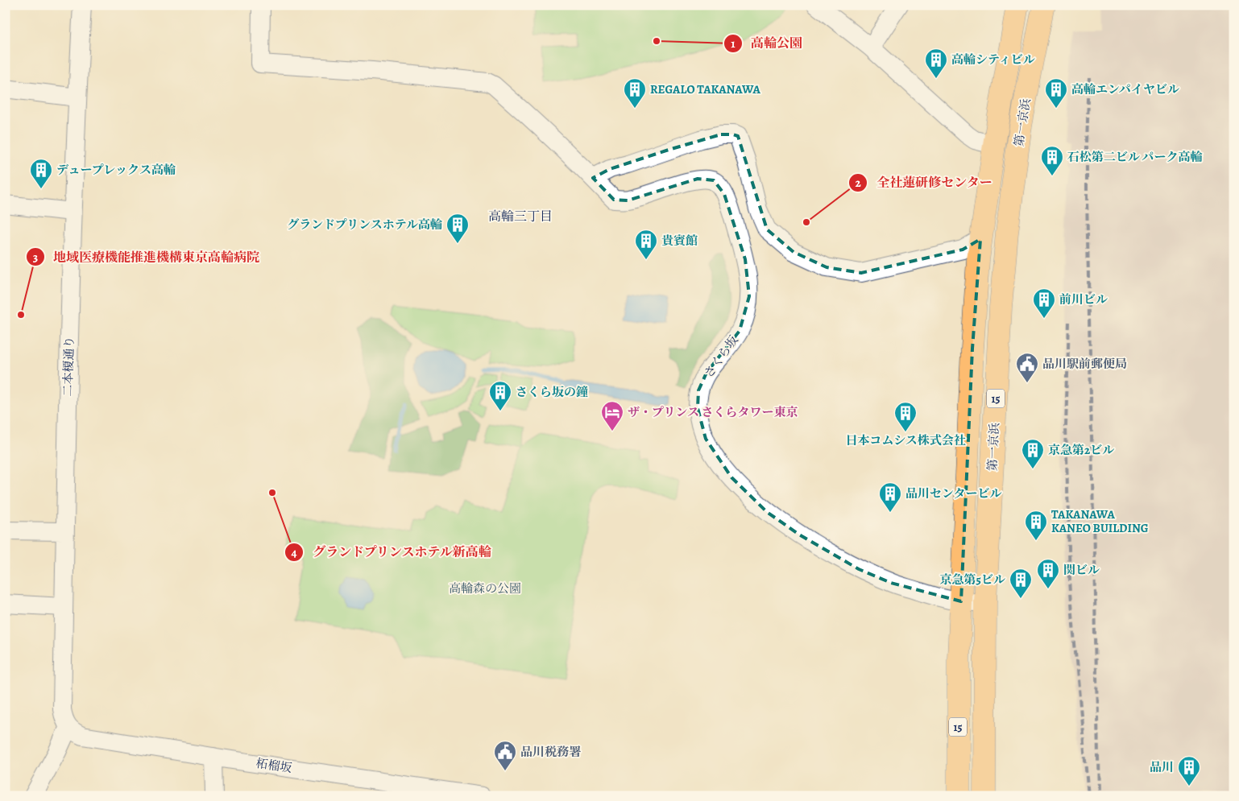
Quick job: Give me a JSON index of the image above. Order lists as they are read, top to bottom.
{
  "streets": {
    "highway": ["第一京浜", "15"],
    "street": ["さくら坂", "二本榎通り", "柘榴坂"]
  },
  "crossings": [
    ["第一京浜", "さくら坂"],
    ["二本榎通り", "柘榴坂"]
  ],
  "districts": ["高輪三丁目"],
  "parks": ["高輪森の公園"],
  "places": {
    "other": [
      "高輪公園",
      "全社蓮研修センター",
      "地域医療機能推進機構東京高輪病院",
      "グランドプリンスホテル新高輪"
    ],
    "building": [
      "高輪シティビル",
      "REGALO TAKANAWA",
      "高輪エンパイヤビル",
      "石松第二ビル パーク高輪",
      "デュープレックス高輪",
      "グランドプリンスホテル高輪",
      "貴賓館",
      "前川ビル",
      "さくら坂の鐘",
      "日本コムシス株式会社",
      "京急第2ビル",
      "品川センタービル",
      "TAKANAWA KANEO BUILDING",
      "関ビル",
      "京急第5ビル",
      "品川"
    ],
    "public building": ["品川駅前郵便局", "品川税務署"],
    "hotel": ["ザ・プリンス さくらタワー東京"]
  }
}
